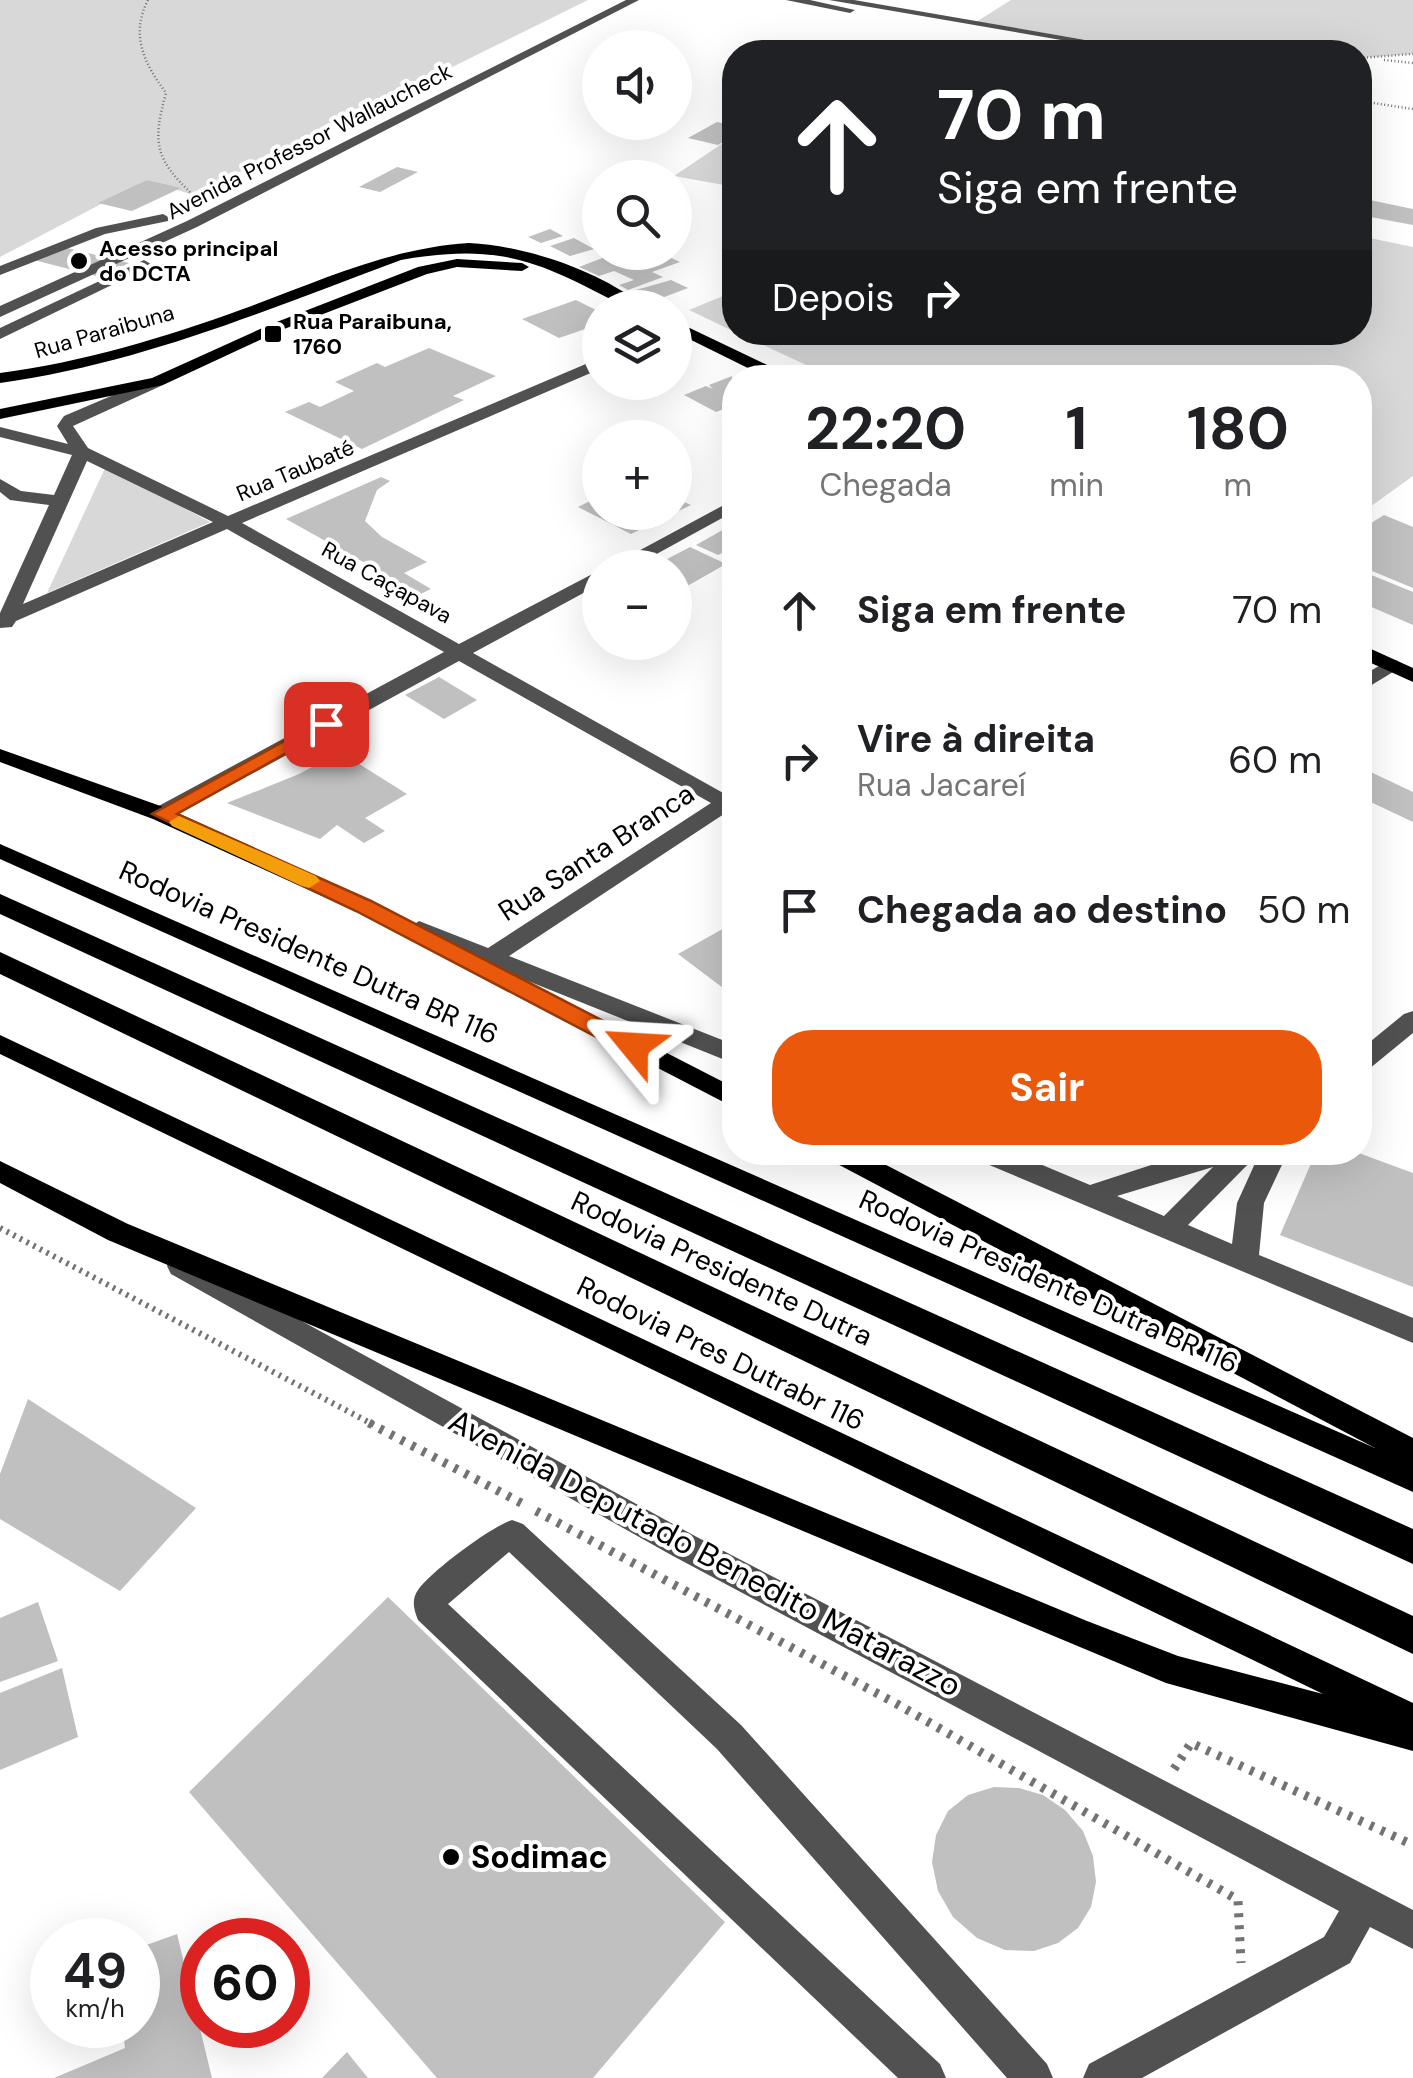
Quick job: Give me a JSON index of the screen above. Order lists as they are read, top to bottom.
{
  "streets": {
    "highway": ["Rodovia Presidente Dutra"],
    "main road": [
      "Rua Paraibuna",
      "Rodovia Presidente Dutra BR 116",
      "Rodovia Pres Dutrabr 116",
      "Avenida Deputado Benedito Matarazzo"
    ],
    "street": [
      "Avenida Professor Wallaucheck",
      "Rua Taubaté",
      "Rua Caçapava",
      "Rua Santa Branca"
    ]
  },
  "crossings": [
    ["Rua Taubaté", "Rua Caçapava"]
  ],
  "places": {
    "other": ["Acesso principal do DCTA", "Sodimac"],
    "transit": ["Rua Paraibuna, 1760"]
  },
  "page": {
    "map_buttons": ["+", "−"],
    "turn": ["70 m", "Siga em frente"],
    "then": "Depois",
    "eta": [
      "22:20",
      "Chegada",
      "1",
      "min",
      "180",
      "m"
    ],
    "list": [
      {
        "name": "Siga em frente",
        "value": "70 m"
      },
      {
        "name": "Vire à direita",
        "note": "Rua Jacareí",
        "value": "60 m"
      },
      {
        "name": "Chegada ao destino",
        "value": "50 m"
      }
    ],
    "buttons": "Sair",
    "speed": "49 km/h",
    "limit": "60"
  }
}
